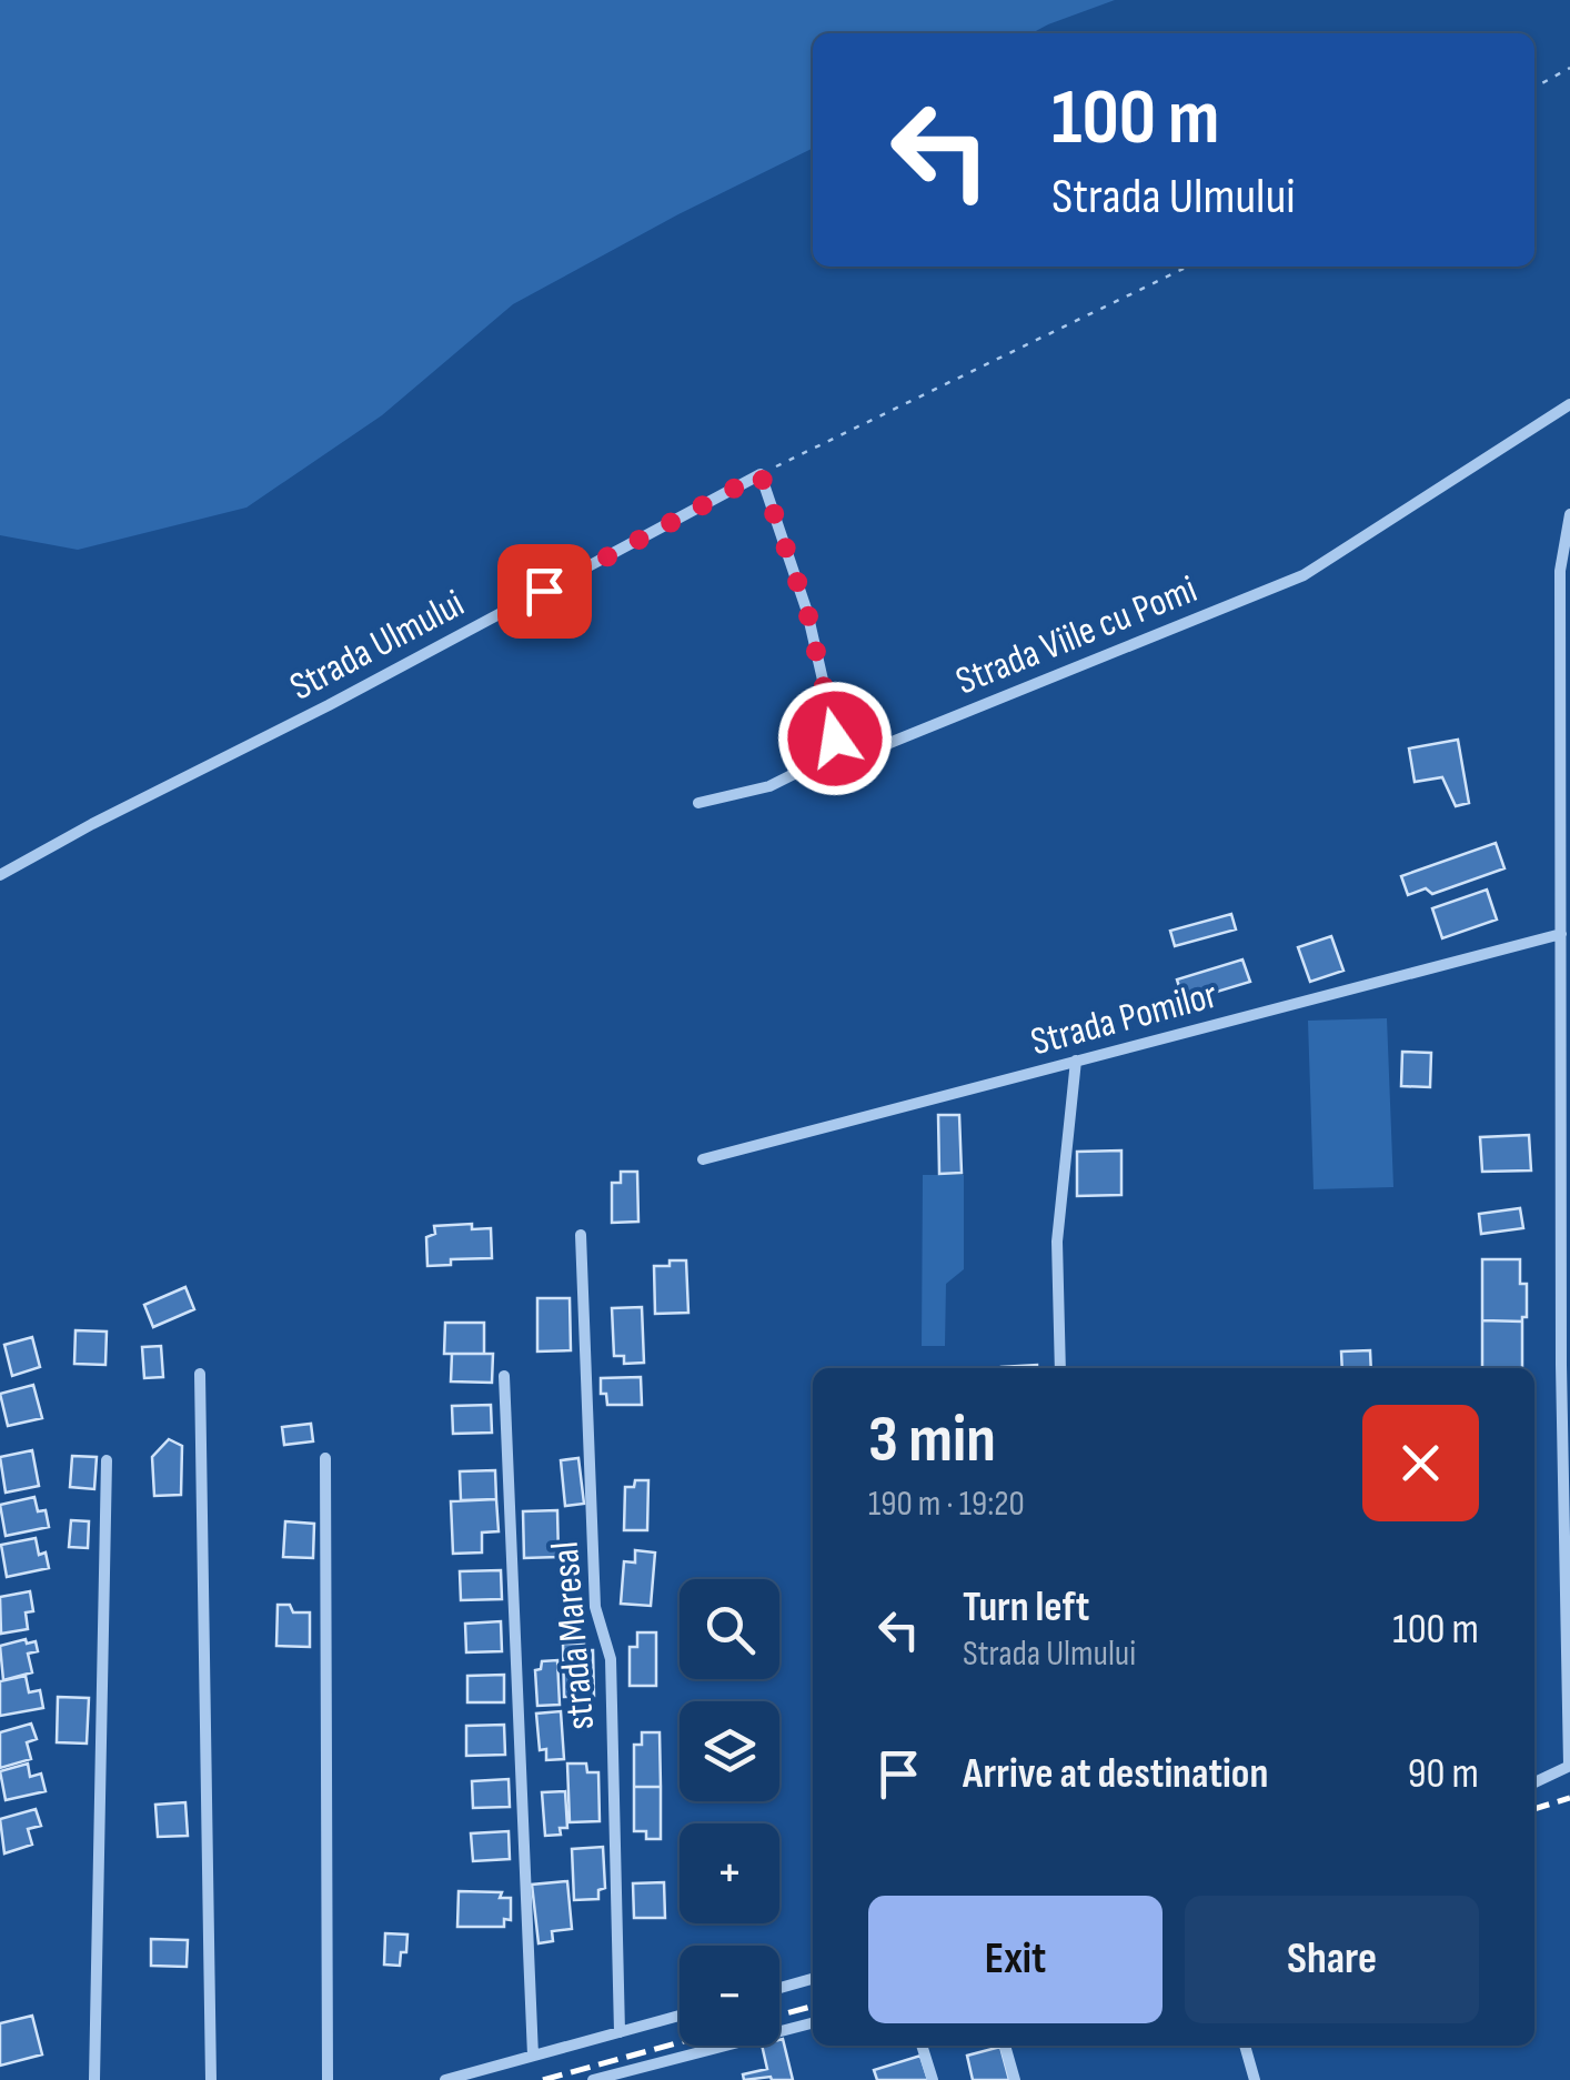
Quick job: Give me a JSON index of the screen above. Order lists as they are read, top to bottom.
{
  "streets": {
    "street": [
      "Strada Viile cu Pomi",
      "Strada Ulmului",
      "Strada Pomilor",
      "strada Maresal"
    ]
  },
  "page": {
    "turn": ["100 m", "Strada Ulmului"],
    "heading": ["3 min", "190 m · 19:20"],
    "list": [
      {
        "name": "Turn left",
        "note": "Strada Ulmului",
        "value": "100 m"
      },
      {
        "name": "Arrive at destination",
        "value": "90 m"
      }
    ],
    "map_buttons": ["+", "−"],
    "buttons": ["Exit", "Share"]
  }
}
